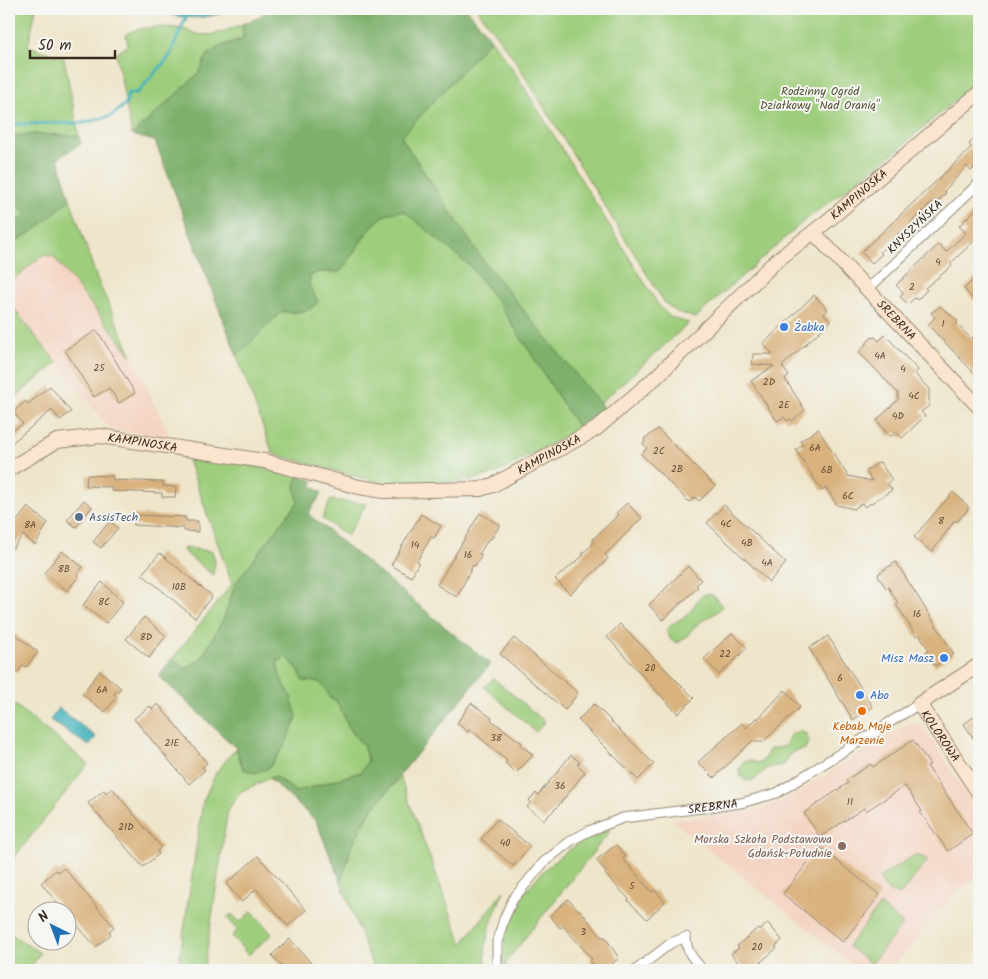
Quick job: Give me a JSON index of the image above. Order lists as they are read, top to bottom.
{
  "streets": {
    "street": [
      "KAMPINOSKA",
      "KNYSZYŃSKA",
      "SREBRNA",
      "KOLOROWA"
    ]
  },
  "crossings": [
    ["KAMPINOSKA", "SREBRNA"],
    ["KNYSZYŃSKA", "SREBRNA"],
    ["SREBRNA", "KOLOROWA"]
  ],
  "parks": ["Rodzinny Ogród Działkowy \"Nad Oranią\""],
  "places": [
    "Żabka",
    "AssisTech",
    "Misz Masz",
    "Abo",
    "Kebab Moje Marzenie",
    "Morska Szkoła Podstawowa Gdańsk-Południe"
  ],
  "house_numbers": [
    "4",
    "2",
    "1",
    "4A",
    "25",
    "4",
    "2D",
    "4C",
    "2E",
    "4D",
    "6A",
    "2C",
    "2B",
    "6B",
    "6C",
    "8",
    "4C",
    "8A",
    "4B",
    "14",
    "16",
    "4A",
    "8B",
    "10B",
    "8C",
    "16",
    "8D",
    "22",
    "20",
    "6",
    "6A",
    "38",
    "21E",
    "36",
    "11",
    "21D",
    "40",
    "5",
    "3",
    "20"
  ],
  "scale_bar": "50 m",
  "north": "top left"
}
